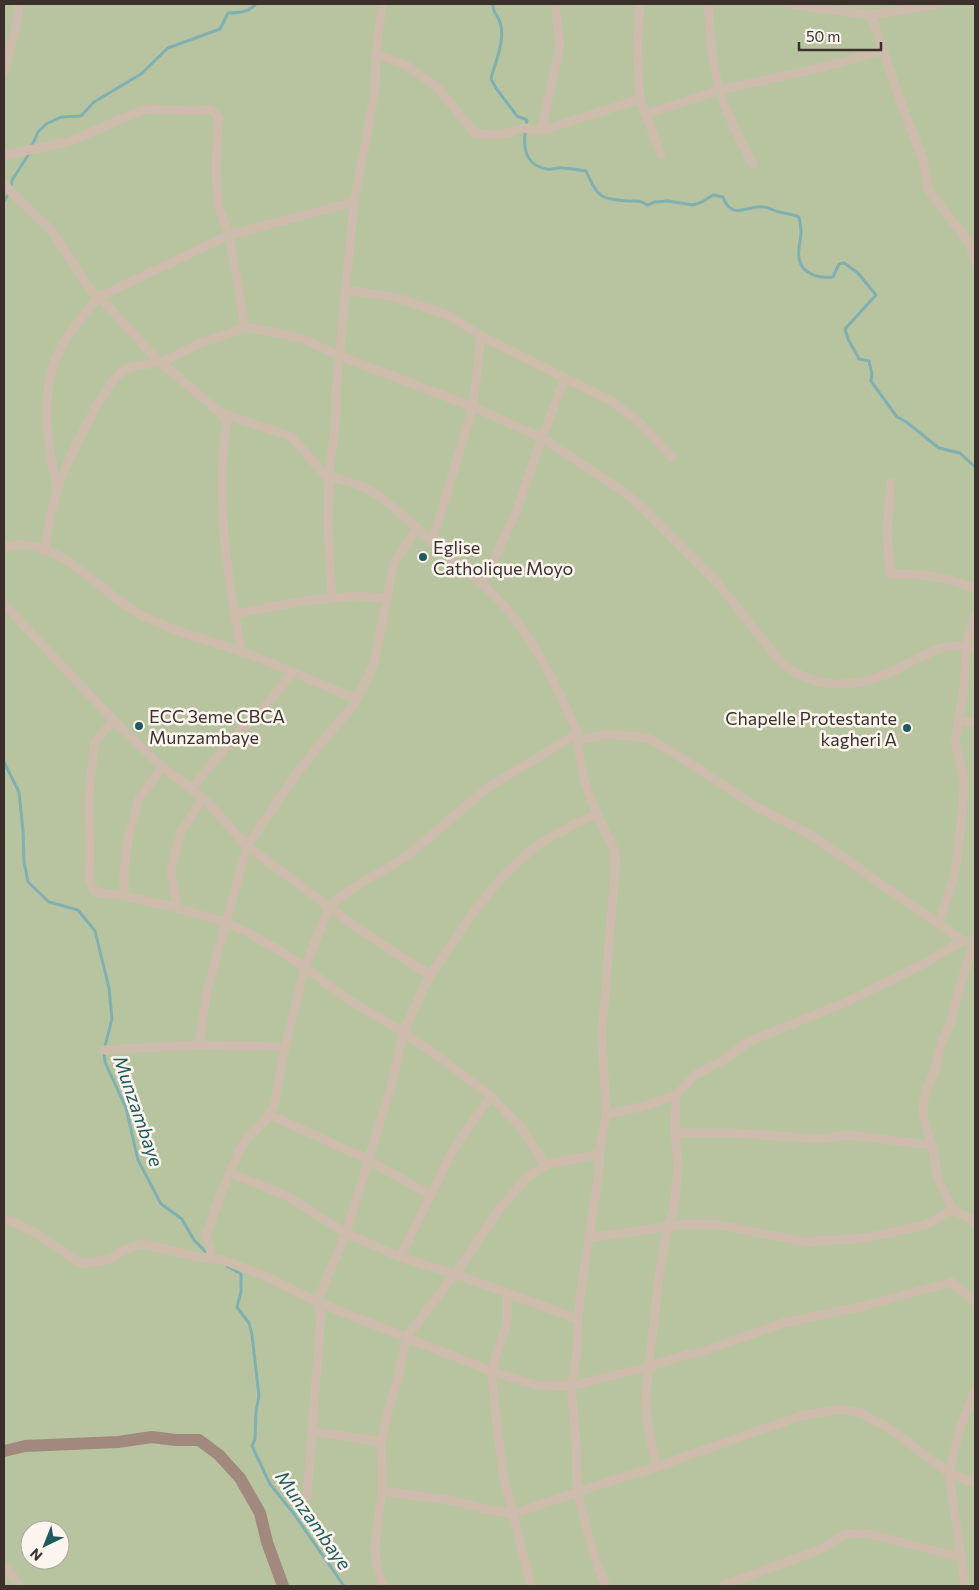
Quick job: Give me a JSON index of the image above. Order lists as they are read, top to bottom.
{
  "water": ["Munzambaye"],
  "places": ["Eglise Catholique Moyo", "ECC 3eme CBCA Munzambaye", "Chapelle Protestante kagheri A"],
  "scale_bar": "50 m",
  "north": "bottom left"
}
